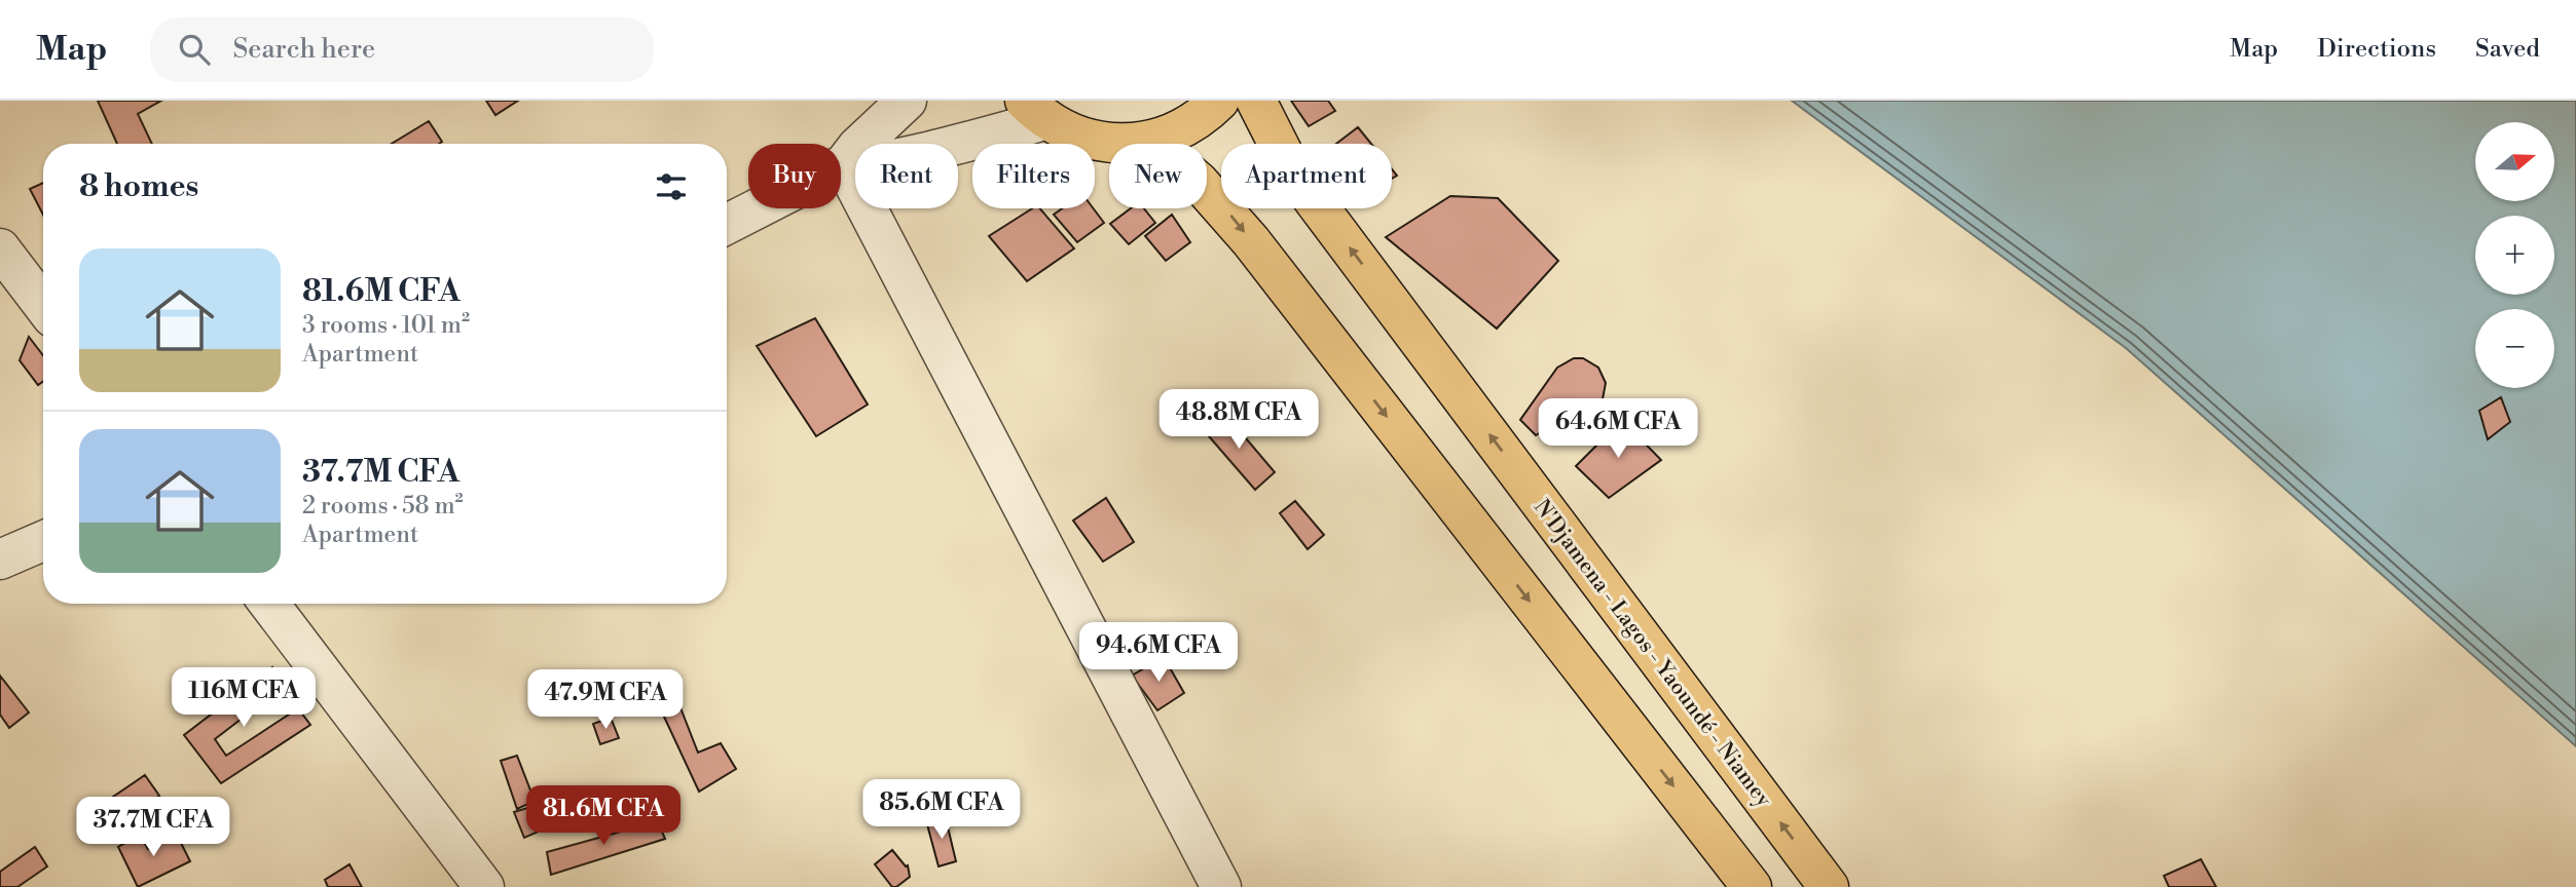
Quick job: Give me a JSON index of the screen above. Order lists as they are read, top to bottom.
{
  "streets": {
    "highway": ["N'Djamena - Lagos - Yaoundé - Niamey"]
  },
  "north": "right",
  "page": {
    "header": "Map",
    "search": "Search here",
    "nav": ["Map", "Directions", "Saved"],
    "map_buttons": ["+", "−"],
    "chip": [
      "Buy",
      "Rent",
      "Filters",
      "New",
      "Apartment"
    ],
    "heading": "8 homes",
    "list": [
      {
        "name": "81.6M CFA",
        "note": "3 rooms · 101 m² · Apartment"
      },
      {
        "name": "37.7M CFA",
        "note": "2 rooms · 58 m² · Apartment"
      }
    ],
    "price": [
      "48.8M CFA",
      "64.6M CFA",
      "94.6M CFA",
      "116M CFA",
      "47.9M CFA",
      "85.6M CFA",
      "81.6M CFA",
      "37.7M CFA"
    ]
  }
}
